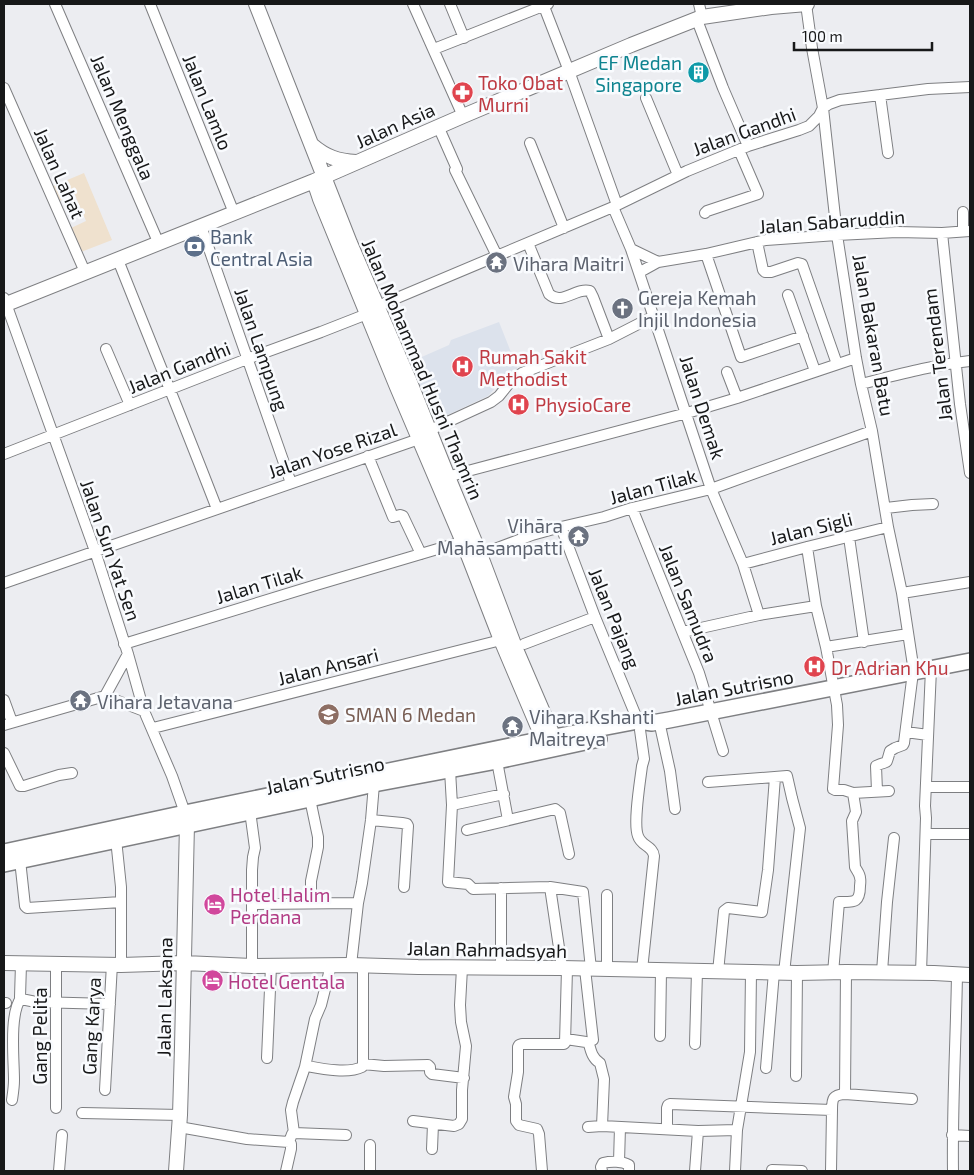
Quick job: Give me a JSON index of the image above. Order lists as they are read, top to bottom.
{
  "streets": {
    "main road": [
      "Jalan Asia",
      "Jalan Mohammad Husni Thamrin",
      "Jalan Sutrisno",
      "Jalan Rahmadsyah",
      "Jalan Laksana"
    ],
    "street": [
      "Jalan Lamlo",
      "Jalan Menggala",
      "Jalan Gandhi",
      "Jalan Lahat",
      "Jalan Sabaruddin",
      "Jalan Bakaran Batu",
      "Jalan Lampung",
      "Jalan Terendam",
      "Jalan Demak",
      "Jalan Yose Rizal",
      "Jalan Tilak",
      "Jalan Sigli",
      "Jalan Sun Yat Sen",
      "Jalan Samudra",
      "Jalan Pajang",
      "Jalan Ansari",
      "Gang Karya",
      "Gang Pelita"
    ]
  },
  "crossings": [
    ["Jalan Lamlo", "Jalan Asia"],
    ["Jalan Menggala", "Jalan Asia"],
    ["Jalan Asia", "Jalan Lahat"],
    ["Jalan Asia", "Jalan Bakaran Batu"],
    ["Jalan Asia", "Jalan Lampung"],
    ["Jalan Asia", "Jalan Mohammad Husni Thamrin"],
    ["Jalan Asia", "Jalan Demak"],
    ["Jalan Asia", "Jalan Sun Yat Sen"],
    ["Jalan Gandhi", "Jalan Bakaran Batu"],
    ["Jalan Gandhi", "Jalan Lampung"],
    ["Jalan Gandhi", "Jalan Mohammad Husni Thamrin"],
    ["Jalan Gandhi", "Jalan Demak"],
    ["Jalan Gandhi", "Jalan Sun Yat Sen"],
    ["Jalan Sabaruddin", "Jalan Bakaran Batu"],
    ["Jalan Sabaruddin", "Jalan Terendam"],
    ["Jalan Sabaruddin", "Jalan Demak"],
    ["Jalan Bakaran Batu", "Jalan Tilak"],
    ["Jalan Bakaran Batu", "Jalan Sigli"],
    ["Jalan Bakaran Batu", "Jalan Sutrisno"],
    ["Jalan Lampung", "Jalan Yose Rizal"],
    ["Jalan Mohammad Husni Thamrin", "Jalan Yose Rizal"],
    ["Jalan Mohammad Husni Thamrin", "Jalan Tilak"],
    ["Jalan Mohammad Husni Thamrin", "Jalan Ansari"],
    ["Jalan Mohammad Husni Thamrin", "Jalan Sutrisno"],
    ["Jalan Demak", "Jalan Yose Rizal"],
    ["Jalan Demak", "Jalan Tilak"],
    ["Jalan Demak", "Jalan Sigli"],
    ["Jalan Yose Rizal", "Jalan Sun Yat Sen"],
    ["Jalan Tilak", "Jalan Sun Yat Sen"],
    ["Jalan Tilak", "Jalan Samudra"],
    ["Jalan Tilak", "Jalan Pajang"],
    ["Jalan Sun Yat Sen", "Jalan Ansari"],
    ["Jalan Sun Yat Sen", "Jalan Sutrisno"],
    ["Jalan Sun Yat Sen", "Jalan Laksana"],
    ["Jalan Samudra", "Jalan Sutrisno"],
    ["Jalan Pajang", "Jalan Sutrisno"],
    ["Jalan Sutrisno", "Jalan Laksana"],
    ["Jalan Sutrisno", "Gang Karya"],
    ["Jalan Rahmadsyah", "Jalan Laksana"],
    ["Jalan Rahmadsyah", "Gang Karya"],
    ["Jalan Rahmadsyah", "Gang Pelita"]
  ],
  "places": {
    "building": ["EF Medan Singapore"],
    "pharmacy": ["Toko Obat Murni"],
    "bank": ["Bank Central Asia"],
    "temple": [
      "Vihara Maitri",
      "Vihāra Mahāsampatti",
      "Vihara Jetavana",
      "Vihara Kshanti Maitreya"
    ],
    "church": ["Gereja Kemah Injil Indonesia"],
    "hospital": ["Rumah Sakit Methodist", "PhysioCare", "Dr Adrian Khu"],
    "school or university": ["SMAN 6 Medan"],
    "hotel": ["Hotel Halim Perdana", "Hotel Gentala"]
  },
  "scale_bar": "100 m"
}
